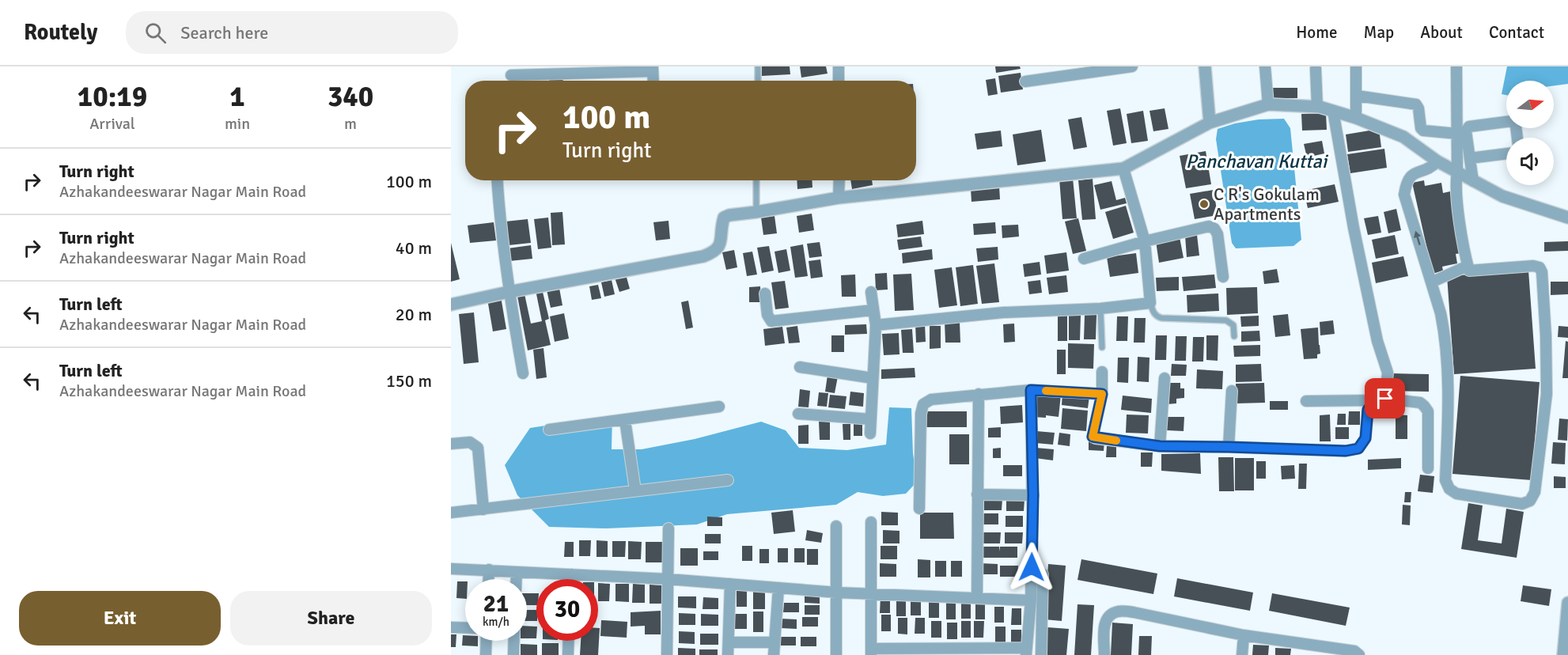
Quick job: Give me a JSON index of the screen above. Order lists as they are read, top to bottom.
{
  "water": ["Panchavan Kuttai"],
  "places": ["C R's Gokulam Apartments"],
  "north": "right",
  "page": {
    "header": "Routely",
    "search": "Search here",
    "nav": [
      "Home",
      "Map",
      "About",
      "Contact"
    ],
    "eta": [
      "10:19",
      "Arrival",
      "1",
      "min",
      "340",
      "m"
    ],
    "turn": ["100 m", "Turn right"],
    "list": [
      {
        "name": "Turn right",
        "note": "Azhakandeeswarar Nagar Main Road",
        "value": "100 m"
      },
      {
        "name": "Turn right",
        "note": "Azhakandeeswarar Nagar Main Road",
        "value": "40 m"
      },
      {
        "name": "Turn left",
        "note": "Azhakandeeswarar Nagar Main Road",
        "value": "20 m"
      },
      {
        "name": "Turn left",
        "note": "Azhakandeeswarar Nagar Main Road",
        "value": "150 m"
      }
    ],
    "speed": "21 km/h",
    "limit": "30",
    "buttons": ["Exit", "Share"]
  }
}
